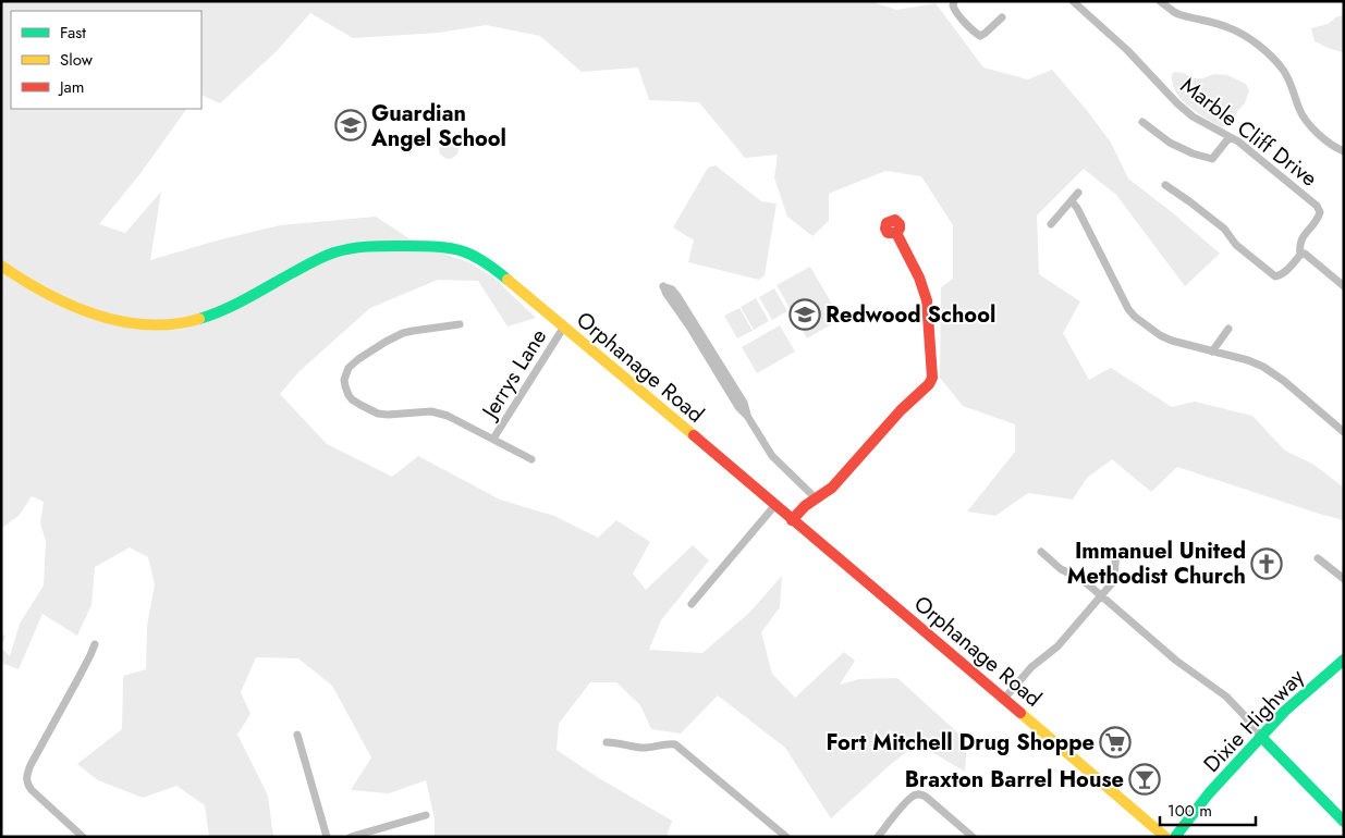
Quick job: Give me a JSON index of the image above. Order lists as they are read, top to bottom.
{
  "streets": {
    "main road": ["Orphanage Road", "Dixie Highway"],
    "street": ["Marble Cliff Drive", "Jerrys Lane"]
  },
  "crossings": [
    ["Orphanage Road", "Jerrys Lane"]
  ],
  "places": {
    "school or university": ["Guardian Angel School", "Redwood School"],
    "church": ["Immanuel United Methodist Church"],
    "supermarket": ["Fort Mitchell Drug Shoppe"],
    "bar": ["Braxton Barrel House"]
  },
  "legend": ["Fast", "Slow", "Jam"],
  "scale_bar": "100 m"
}
